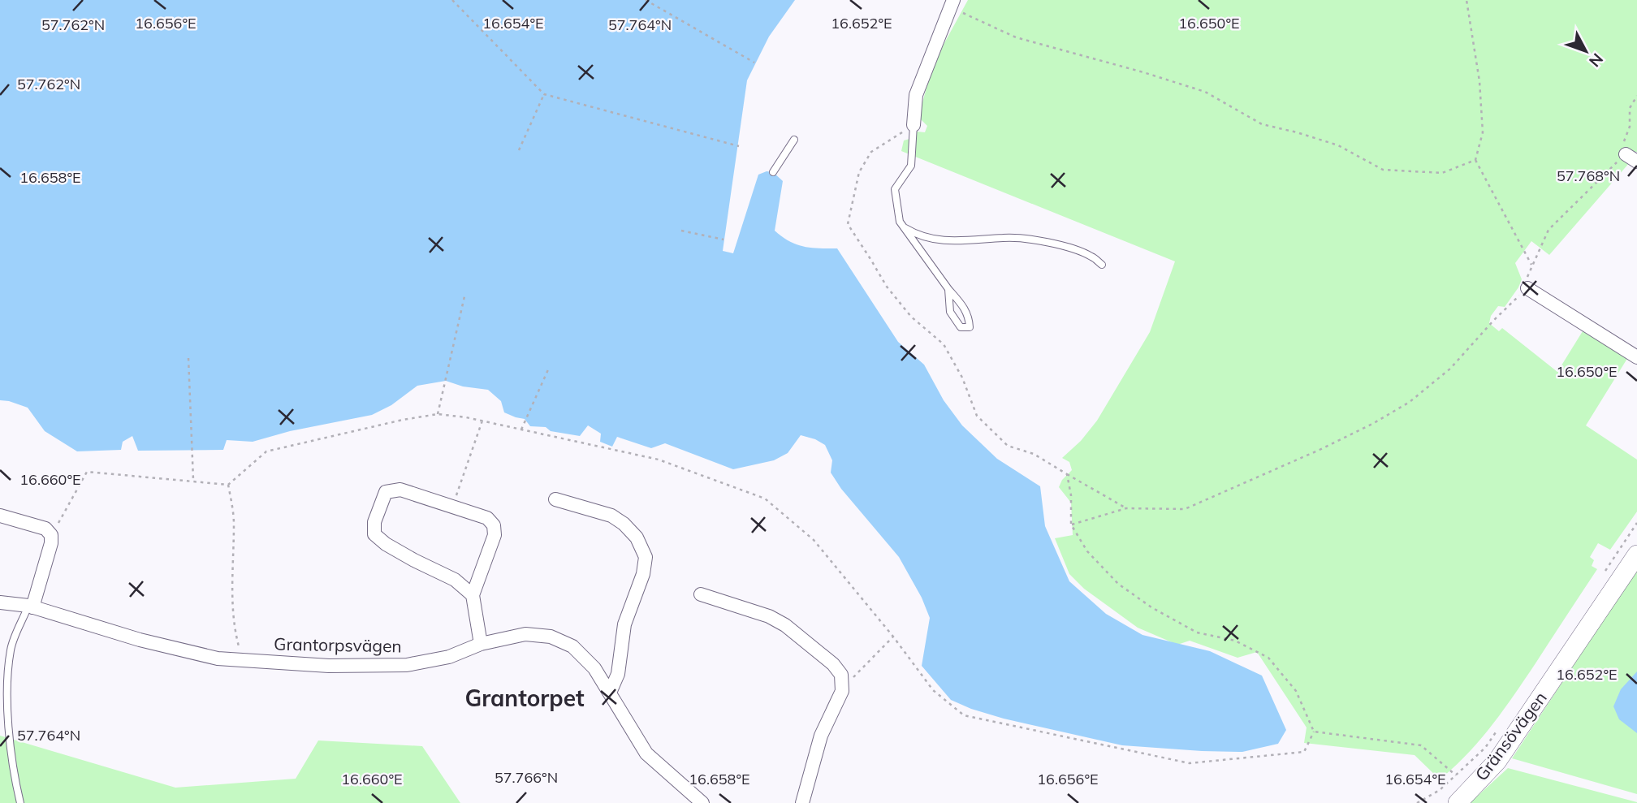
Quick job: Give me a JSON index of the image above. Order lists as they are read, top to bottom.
{
  "streets": {
    "street": ["Grantorpsvägen", "Gränsövägen"]
  },
  "districts": ["Grantorpet"],
  "north": "bottom right",
  "coordinates": [
    "16.656°E",
    "16.654°E",
    "16.652°E",
    "16.650°E",
    "57.764°N",
    "57.762°N",
    "57.768°N",
    "16.658°E",
    "16.660°E",
    "57.766°N"
  ]
}
